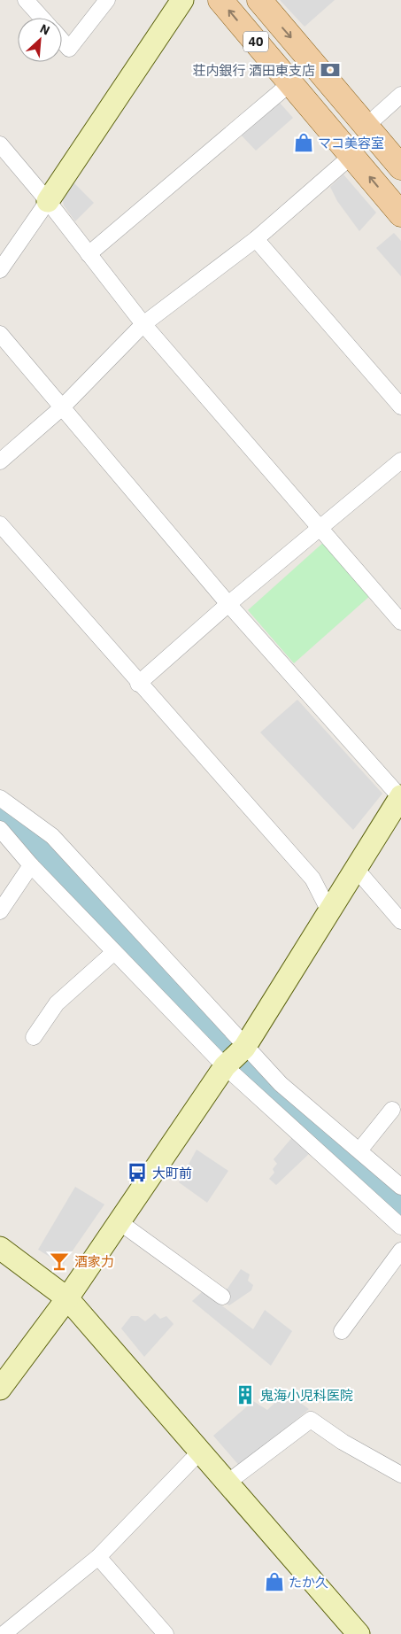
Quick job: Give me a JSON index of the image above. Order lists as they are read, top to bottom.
{
  "streets": {
    "main road": ["40"]
  },
  "places": {
    "bank": ["荘内銀行 酒田東支店"],
    "shop": ["マコ美容室", "たか久"],
    "bus stop": ["大町前"],
    "bar": ["酒家力"],
    "building": ["鬼海小児科医院"]
  },
  "north": "top right"
}
